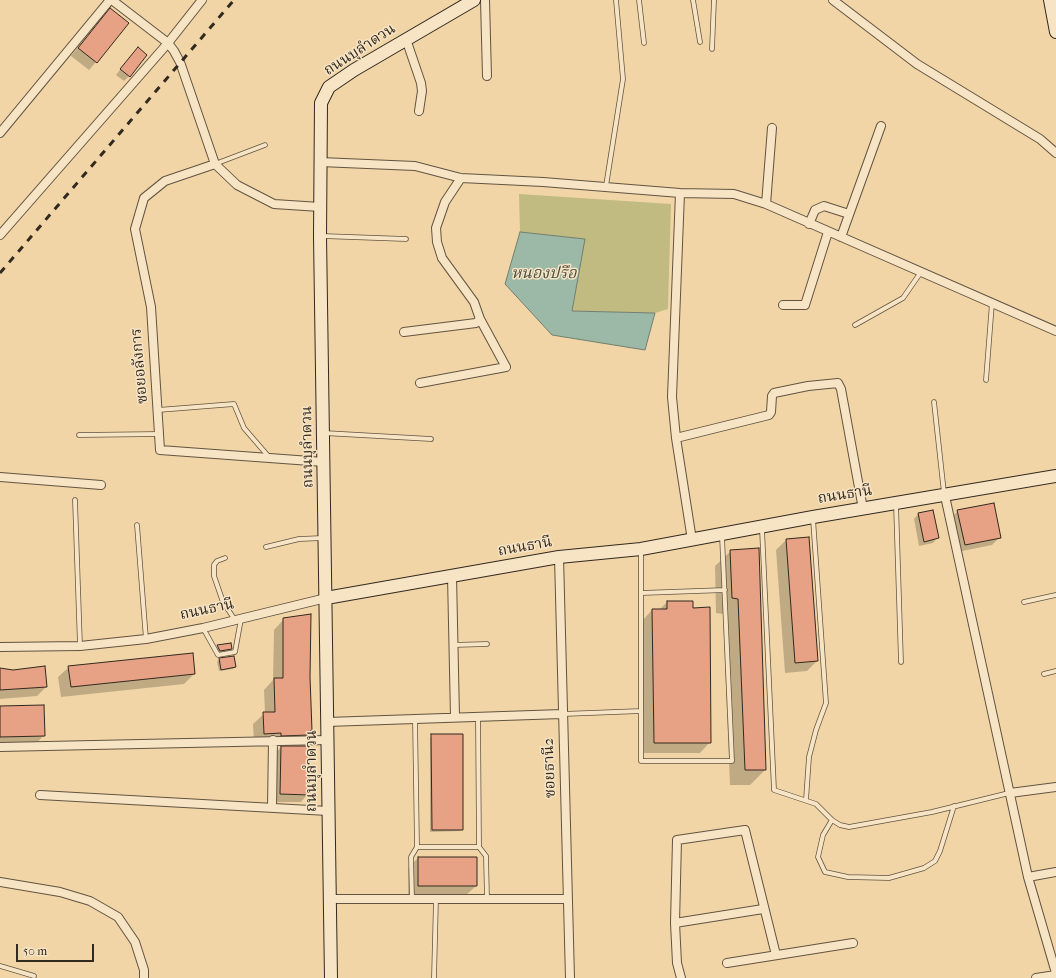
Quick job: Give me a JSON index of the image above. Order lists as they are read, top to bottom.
{
  "streets": {
    "street": [
      "ถนนบุลำดวน",
      "ซอยอลังการ",
      "ถนนธานี",
      "ซอยธานี2"
    ]
  },
  "crossings": [
    ["ถนนบุลำดวน", "ซอยอลังการ"],
    ["ถนนบุลำดวน", "ถนนธานี"],
    ["ถนนธานี", "ซอยธานี2"]
  ],
  "water": ["หนองปรือ"],
  "scale_bar": "50 m"
}
